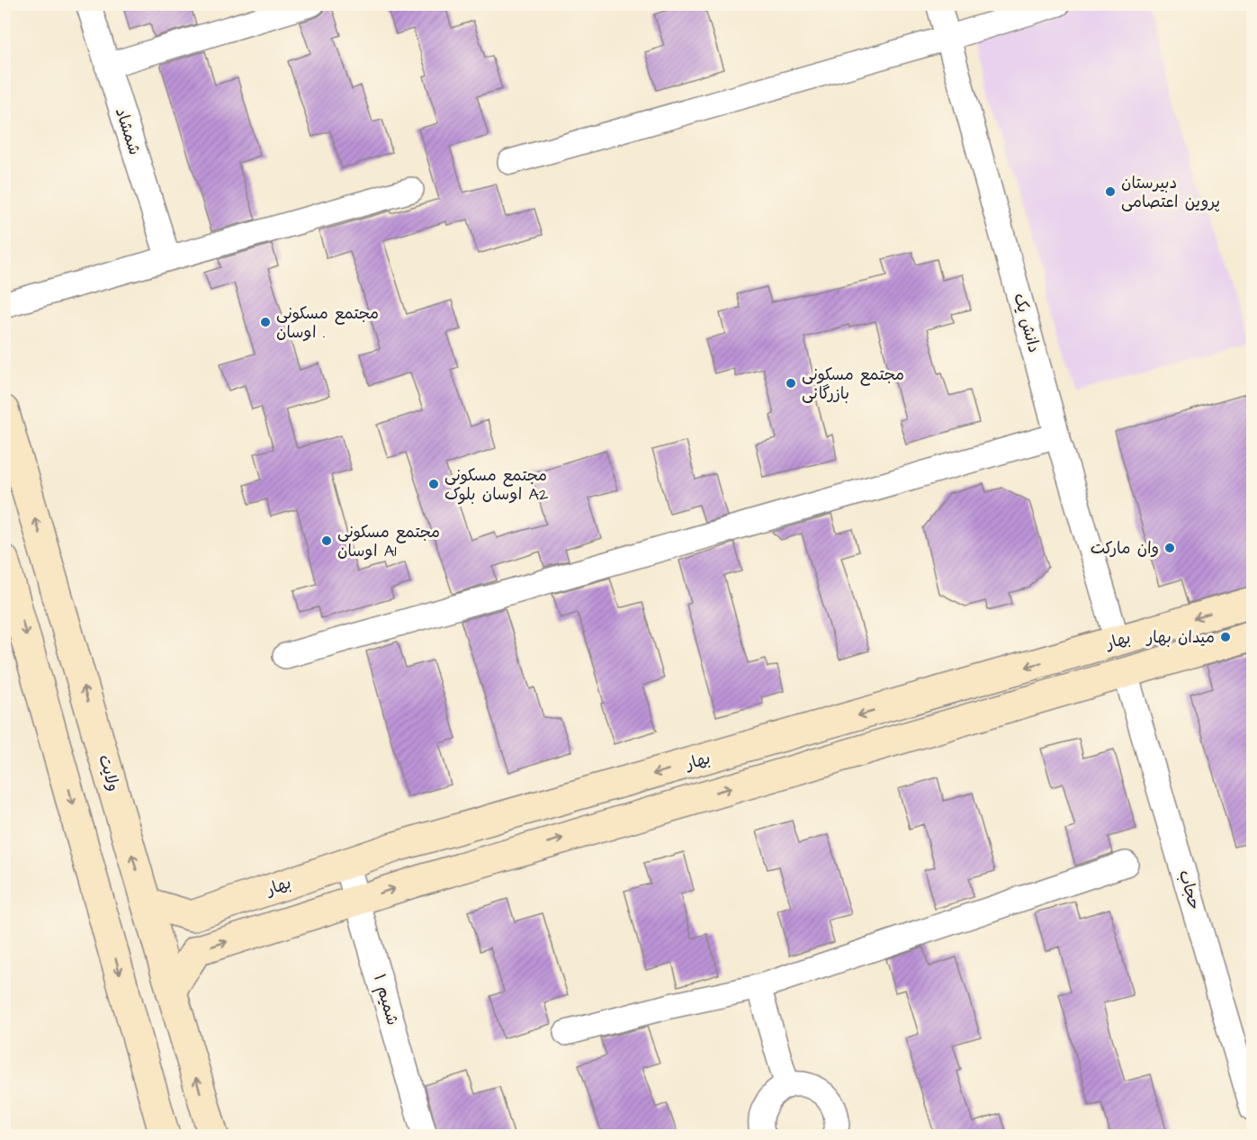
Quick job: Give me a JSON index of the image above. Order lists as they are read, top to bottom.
{
  "streets": {
    "street": [
      "شمشاد",
      "دانش یک",
      "بهار",
      "ولایت",
      "حجاب",
      "شمیم ۱"
    ]
  },
  "crossings": [
    ["دانش یک", "بهار"],
    ["بهار", "ولایت"],
    ["بهار", "حجاب"],
    ["بهار", "شمیم ۱"]
  ],
  "places": [
    "دبیرستان پروین اعتصامی",
    "مجتمع مسکونی اوسان .",
    "مجتمع مسکونی بازرگانی",
    "مجتمع مسکونی اوسان بلوک A2",
    "مجتمع مسکونی اوسان A1",
    "وان مارکت",
    "میدان بهار"
  ]
}
